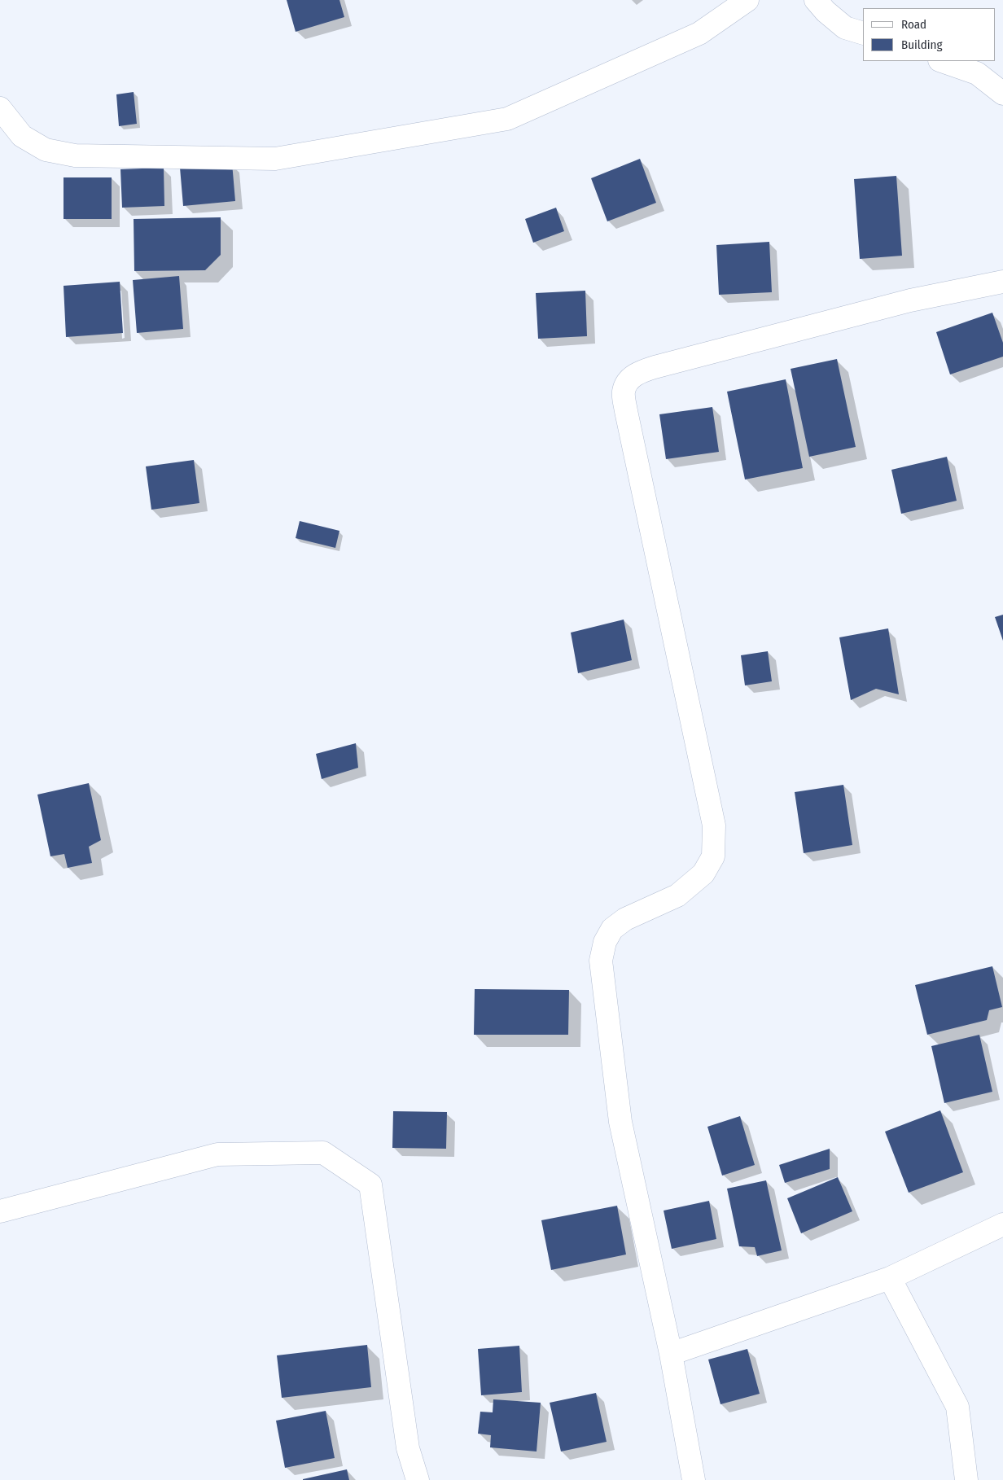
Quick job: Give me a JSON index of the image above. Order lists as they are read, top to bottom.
{
  "legend": ["Road", "Building"]
}
